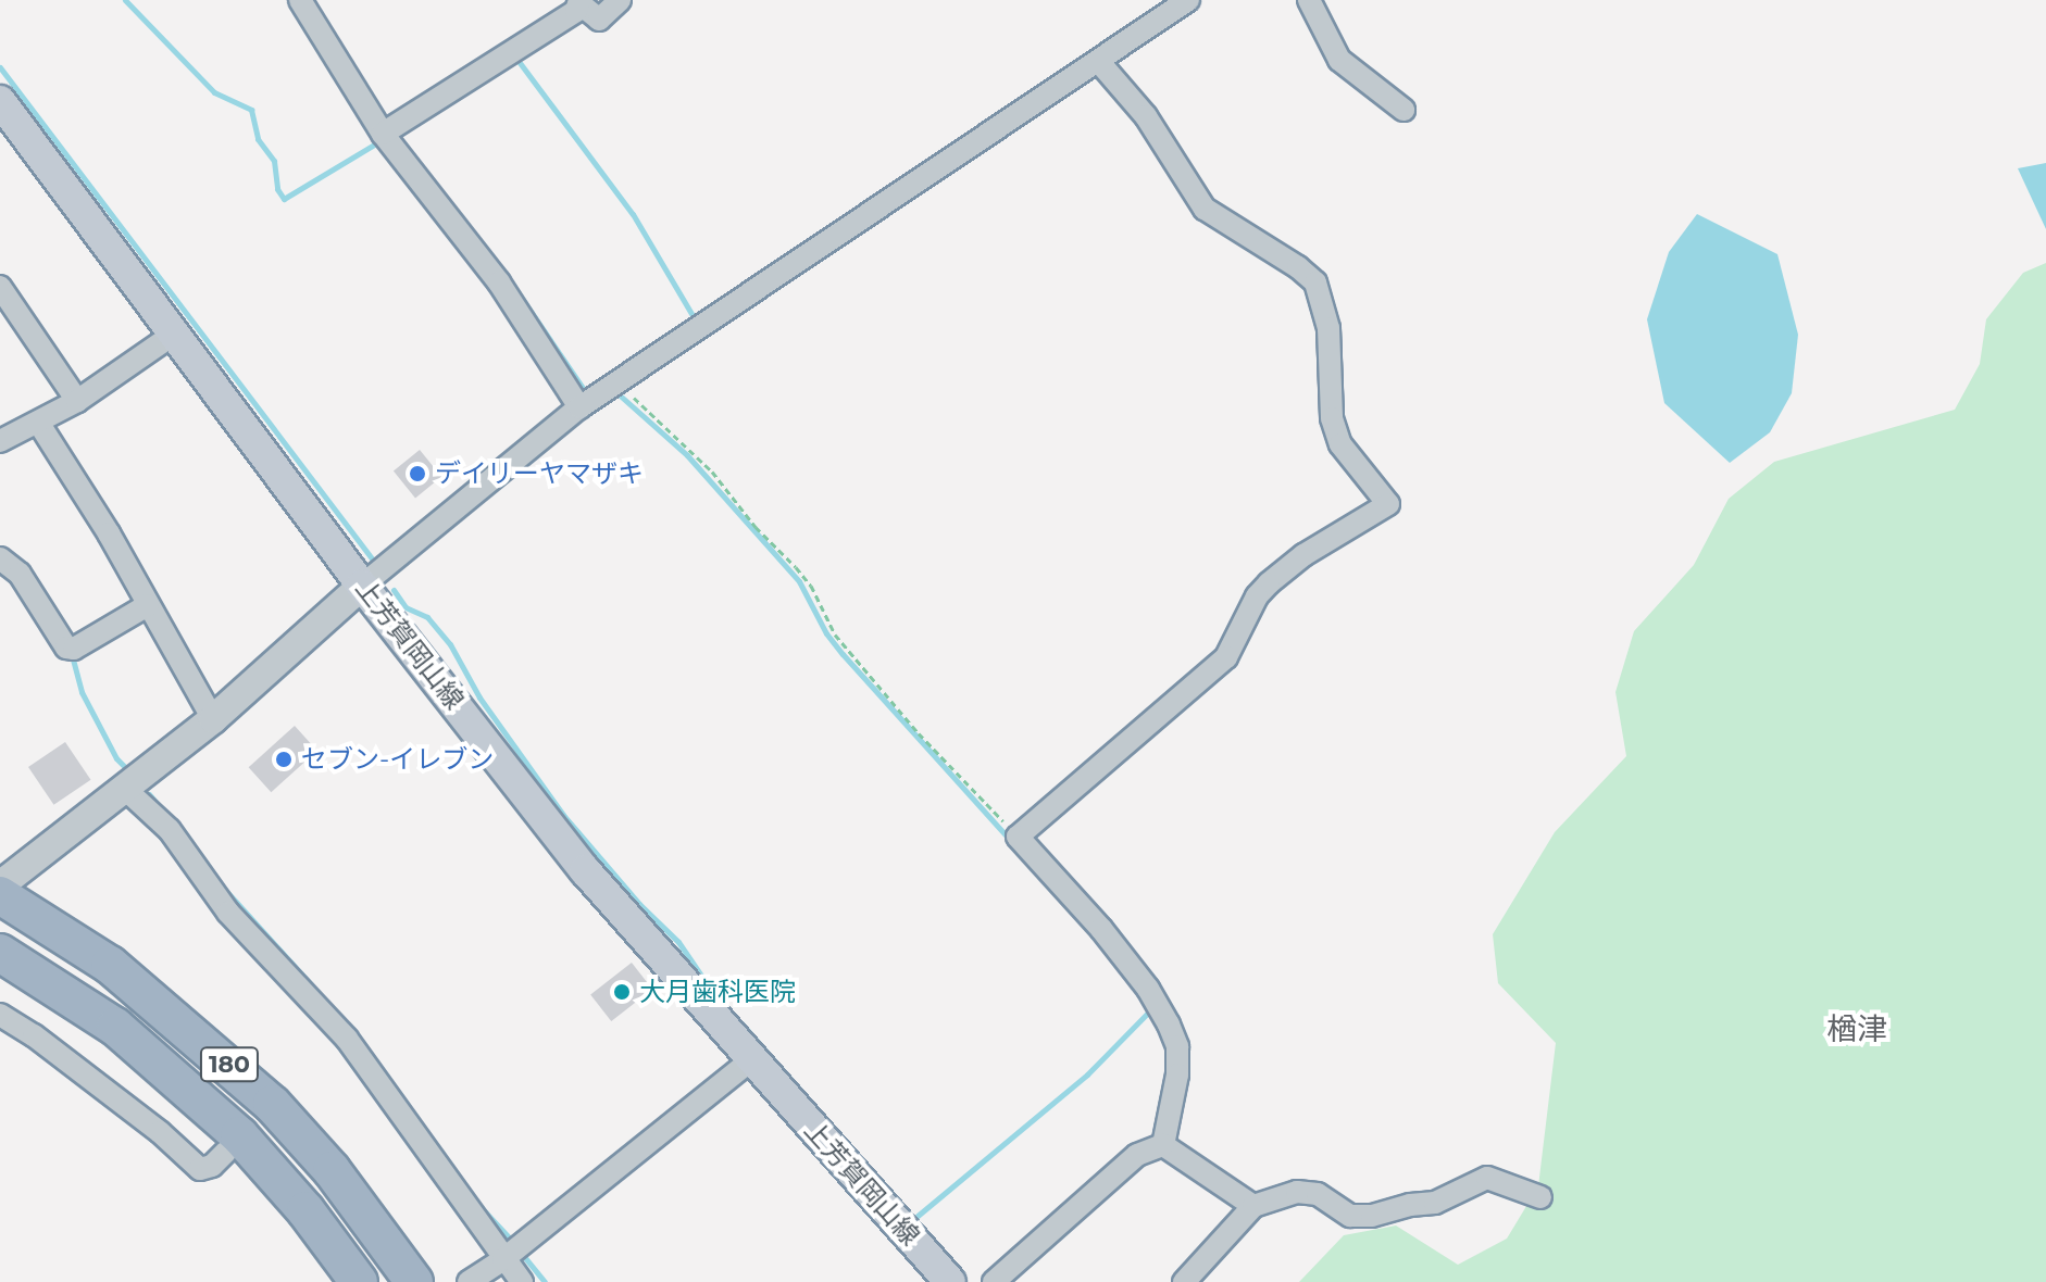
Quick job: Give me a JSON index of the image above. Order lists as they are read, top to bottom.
{
  "streets": {
    "highway": ["180"],
    "main road": ["上芳賀岡山線"]
  },
  "districts": ["楢津"],
  "places": ["デイリーヤマザキ", "セブン-イレブン", "大月歯科医院"]
}
